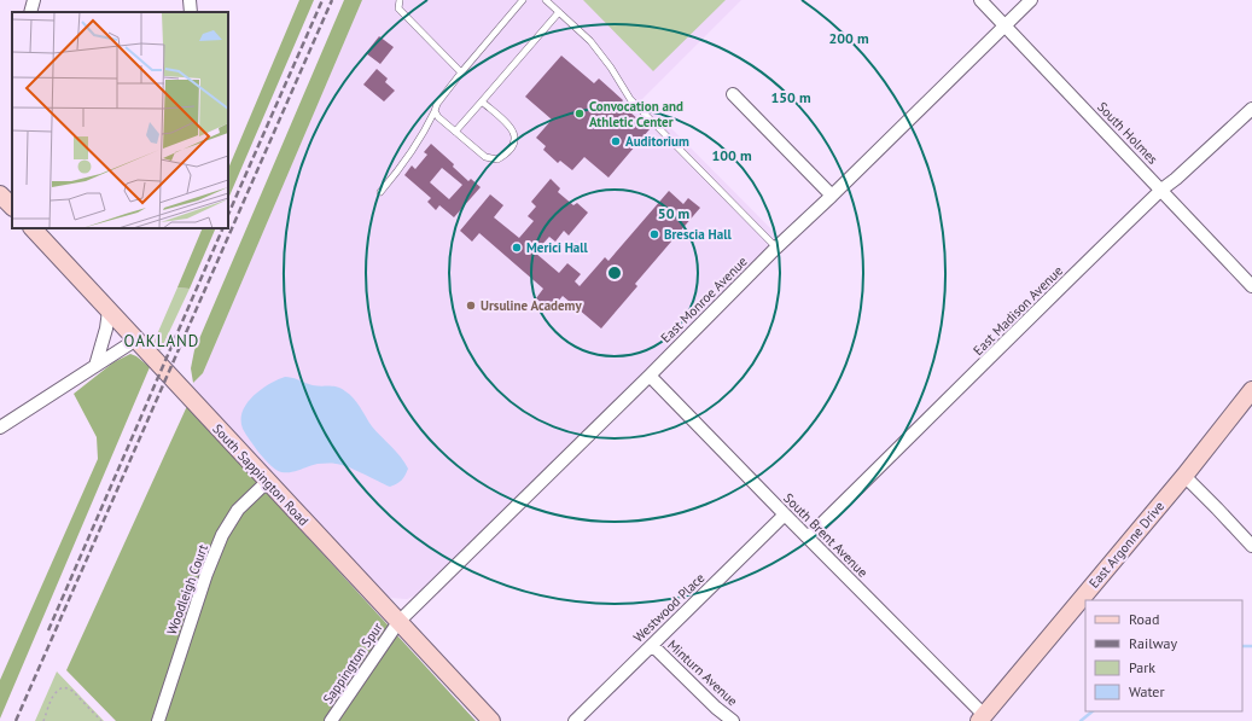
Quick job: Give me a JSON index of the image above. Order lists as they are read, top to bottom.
{
  "streets": {
    "street": [
      "South Holmes",
      "East Monroe Avenue",
      "East Madison Avenue",
      "South Sappington Road",
      "South Brent Avenue",
      "East Argonne Drive",
      "Woodleigh Court",
      "Westwood Place",
      "Sappington Spur",
      "Minturn Avenue"
    ]
  },
  "crossings": [
    ["South Holmes", "East Monroe Avenue"],
    ["South Holmes", "East Madison Avenue"],
    ["East Monroe Avenue", "South Sappington Road"],
    ["East Monroe Avenue", "South Brent Avenue"],
    ["East Monroe Avenue", "Sappington Spur"],
    ["East Madison Avenue", "South Brent Avenue"],
    ["South Sappington Road", "Woodleigh Court"],
    ["South Sappington Road", "Sappington Spur"],
    ["South Brent Avenue", "East Argonne Drive"],
    ["South Brent Avenue", "Westwood Place"],
    ["Westwood Place", "Minturn Avenue"]
  ],
  "districts": ["OAKLAND"],
  "places": [
    "Convocation and Athletic Center",
    "Auditorium",
    "Brescia Hall",
    "Merici Hall",
    "Ursuline Academy"
  ],
  "legend": [
    "Road",
    "Railway",
    "Park",
    "Water"
  ],
  "rings": [
    "200 m",
    "150 m",
    "100 m",
    "50 m"
  ]
}
